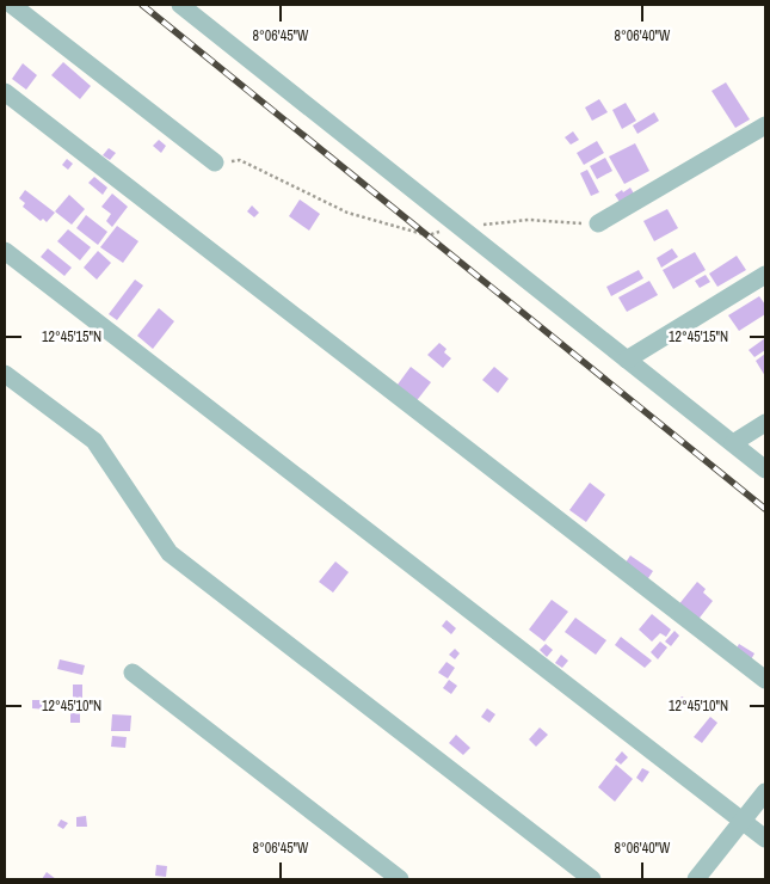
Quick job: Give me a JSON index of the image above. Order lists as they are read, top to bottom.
{
  "coordinates": [
    "8°06'45\"W",
    "8°06'40\"W",
    "12°45'15\"N",
    "12°45'10\"N"
  ]
}
